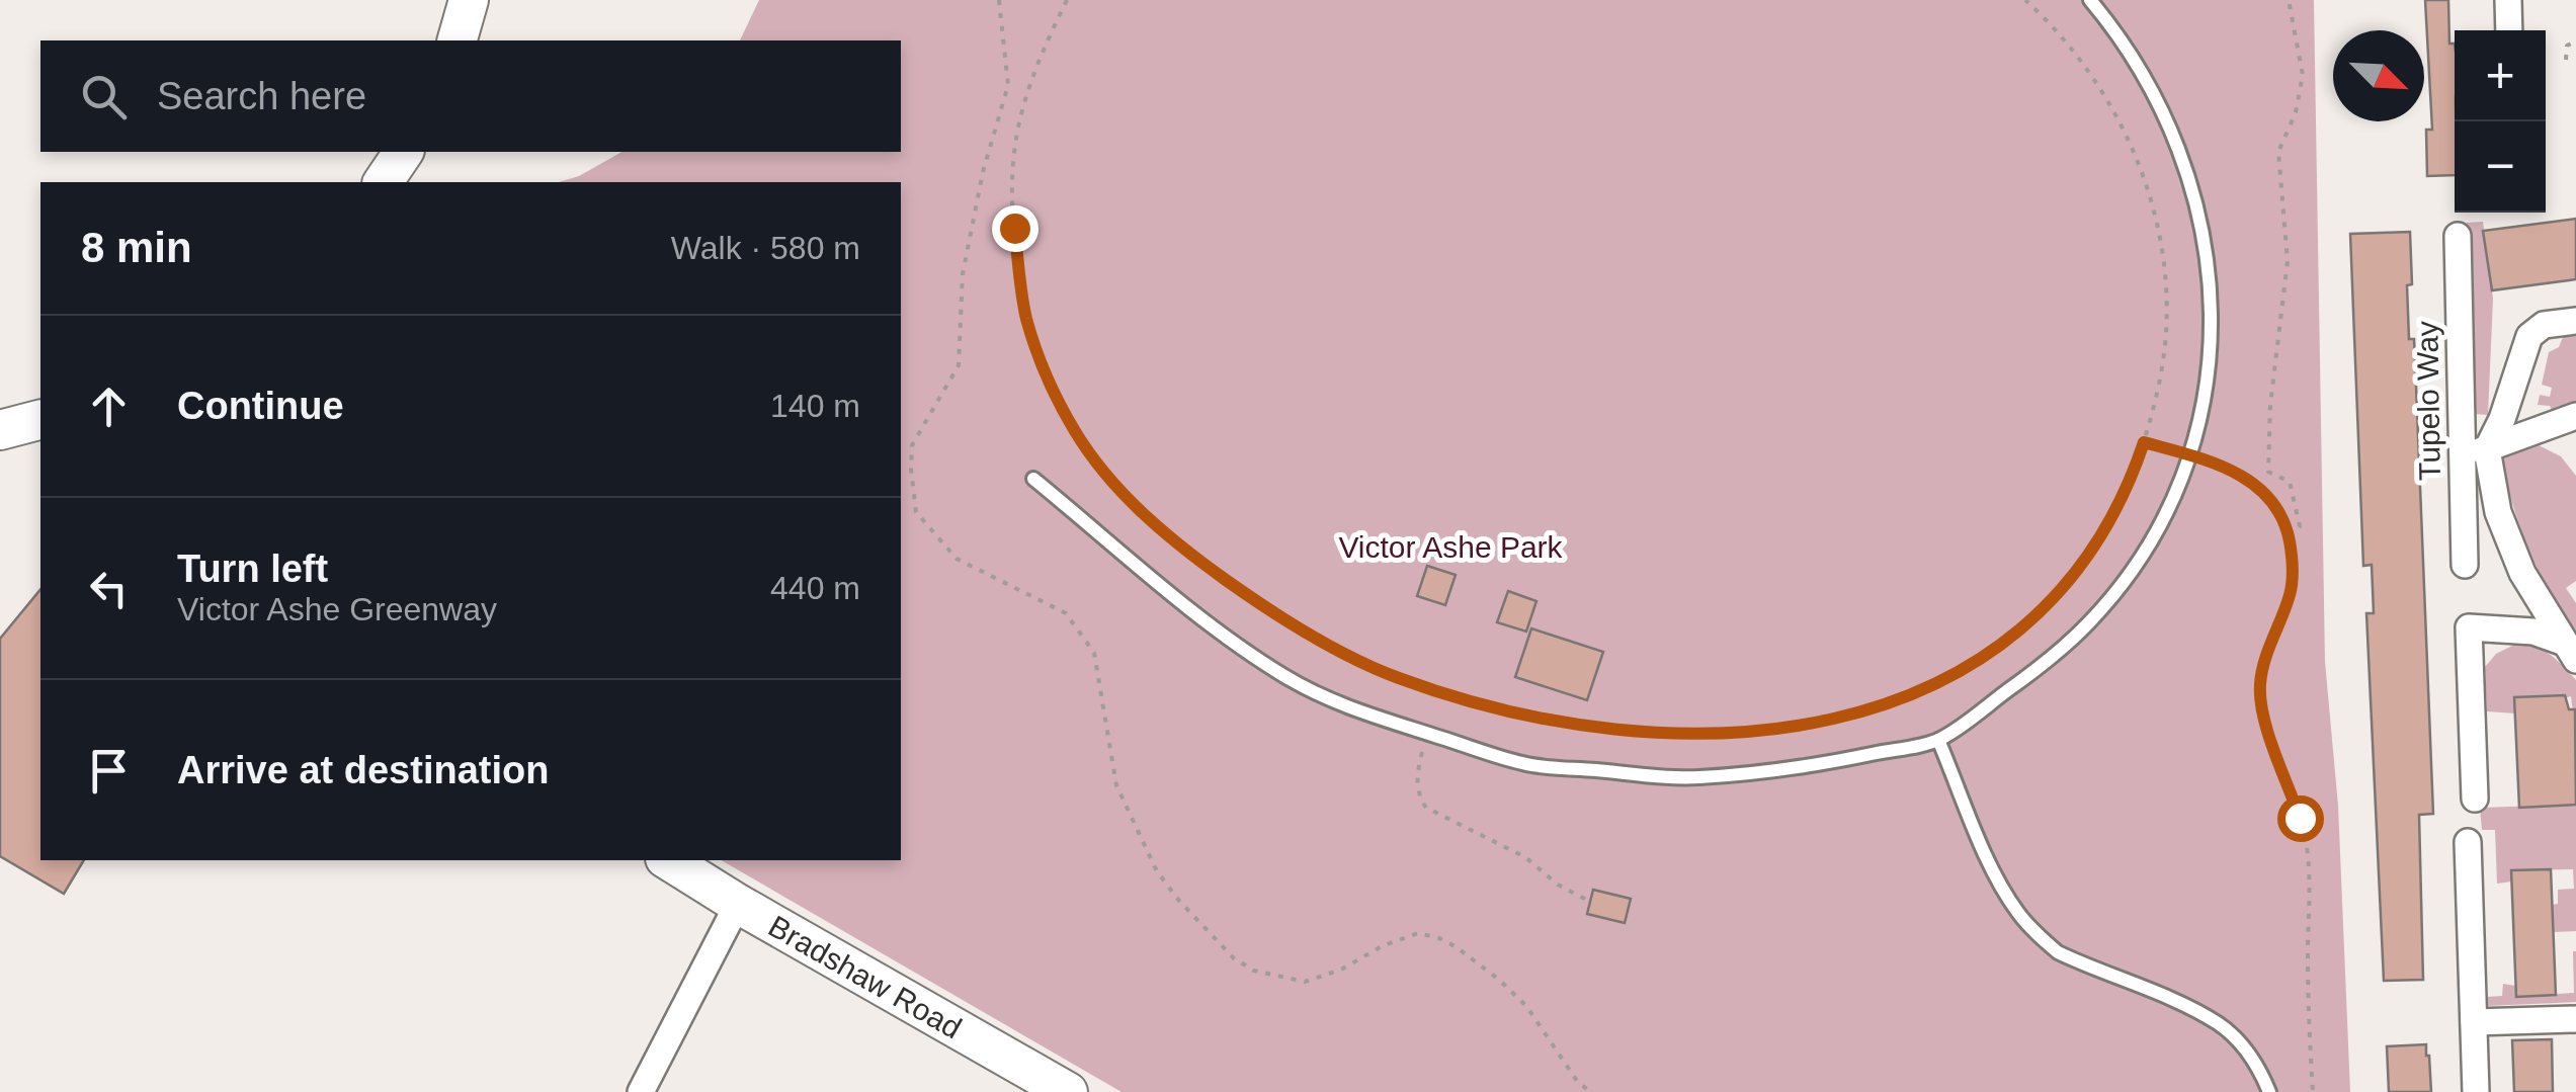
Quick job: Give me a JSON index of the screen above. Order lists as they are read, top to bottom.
{
  "streets": {
    "street": ["Tupelo Way", "Bradshaw Road"]
  },
  "parks": ["Victor Ashe Park"],
  "north": "bottom right",
  "page": {
    "map_buttons": ["+", "−"],
    "search": "Search here",
    "heading": ["8 min", "Walk · 580 m"],
    "list": [
      ["Continue", "140 m"],
      ["Turn left", "Victor Ashe Greenway", "440 m"],
      "Arrive at destination"
    ]
  }
}
